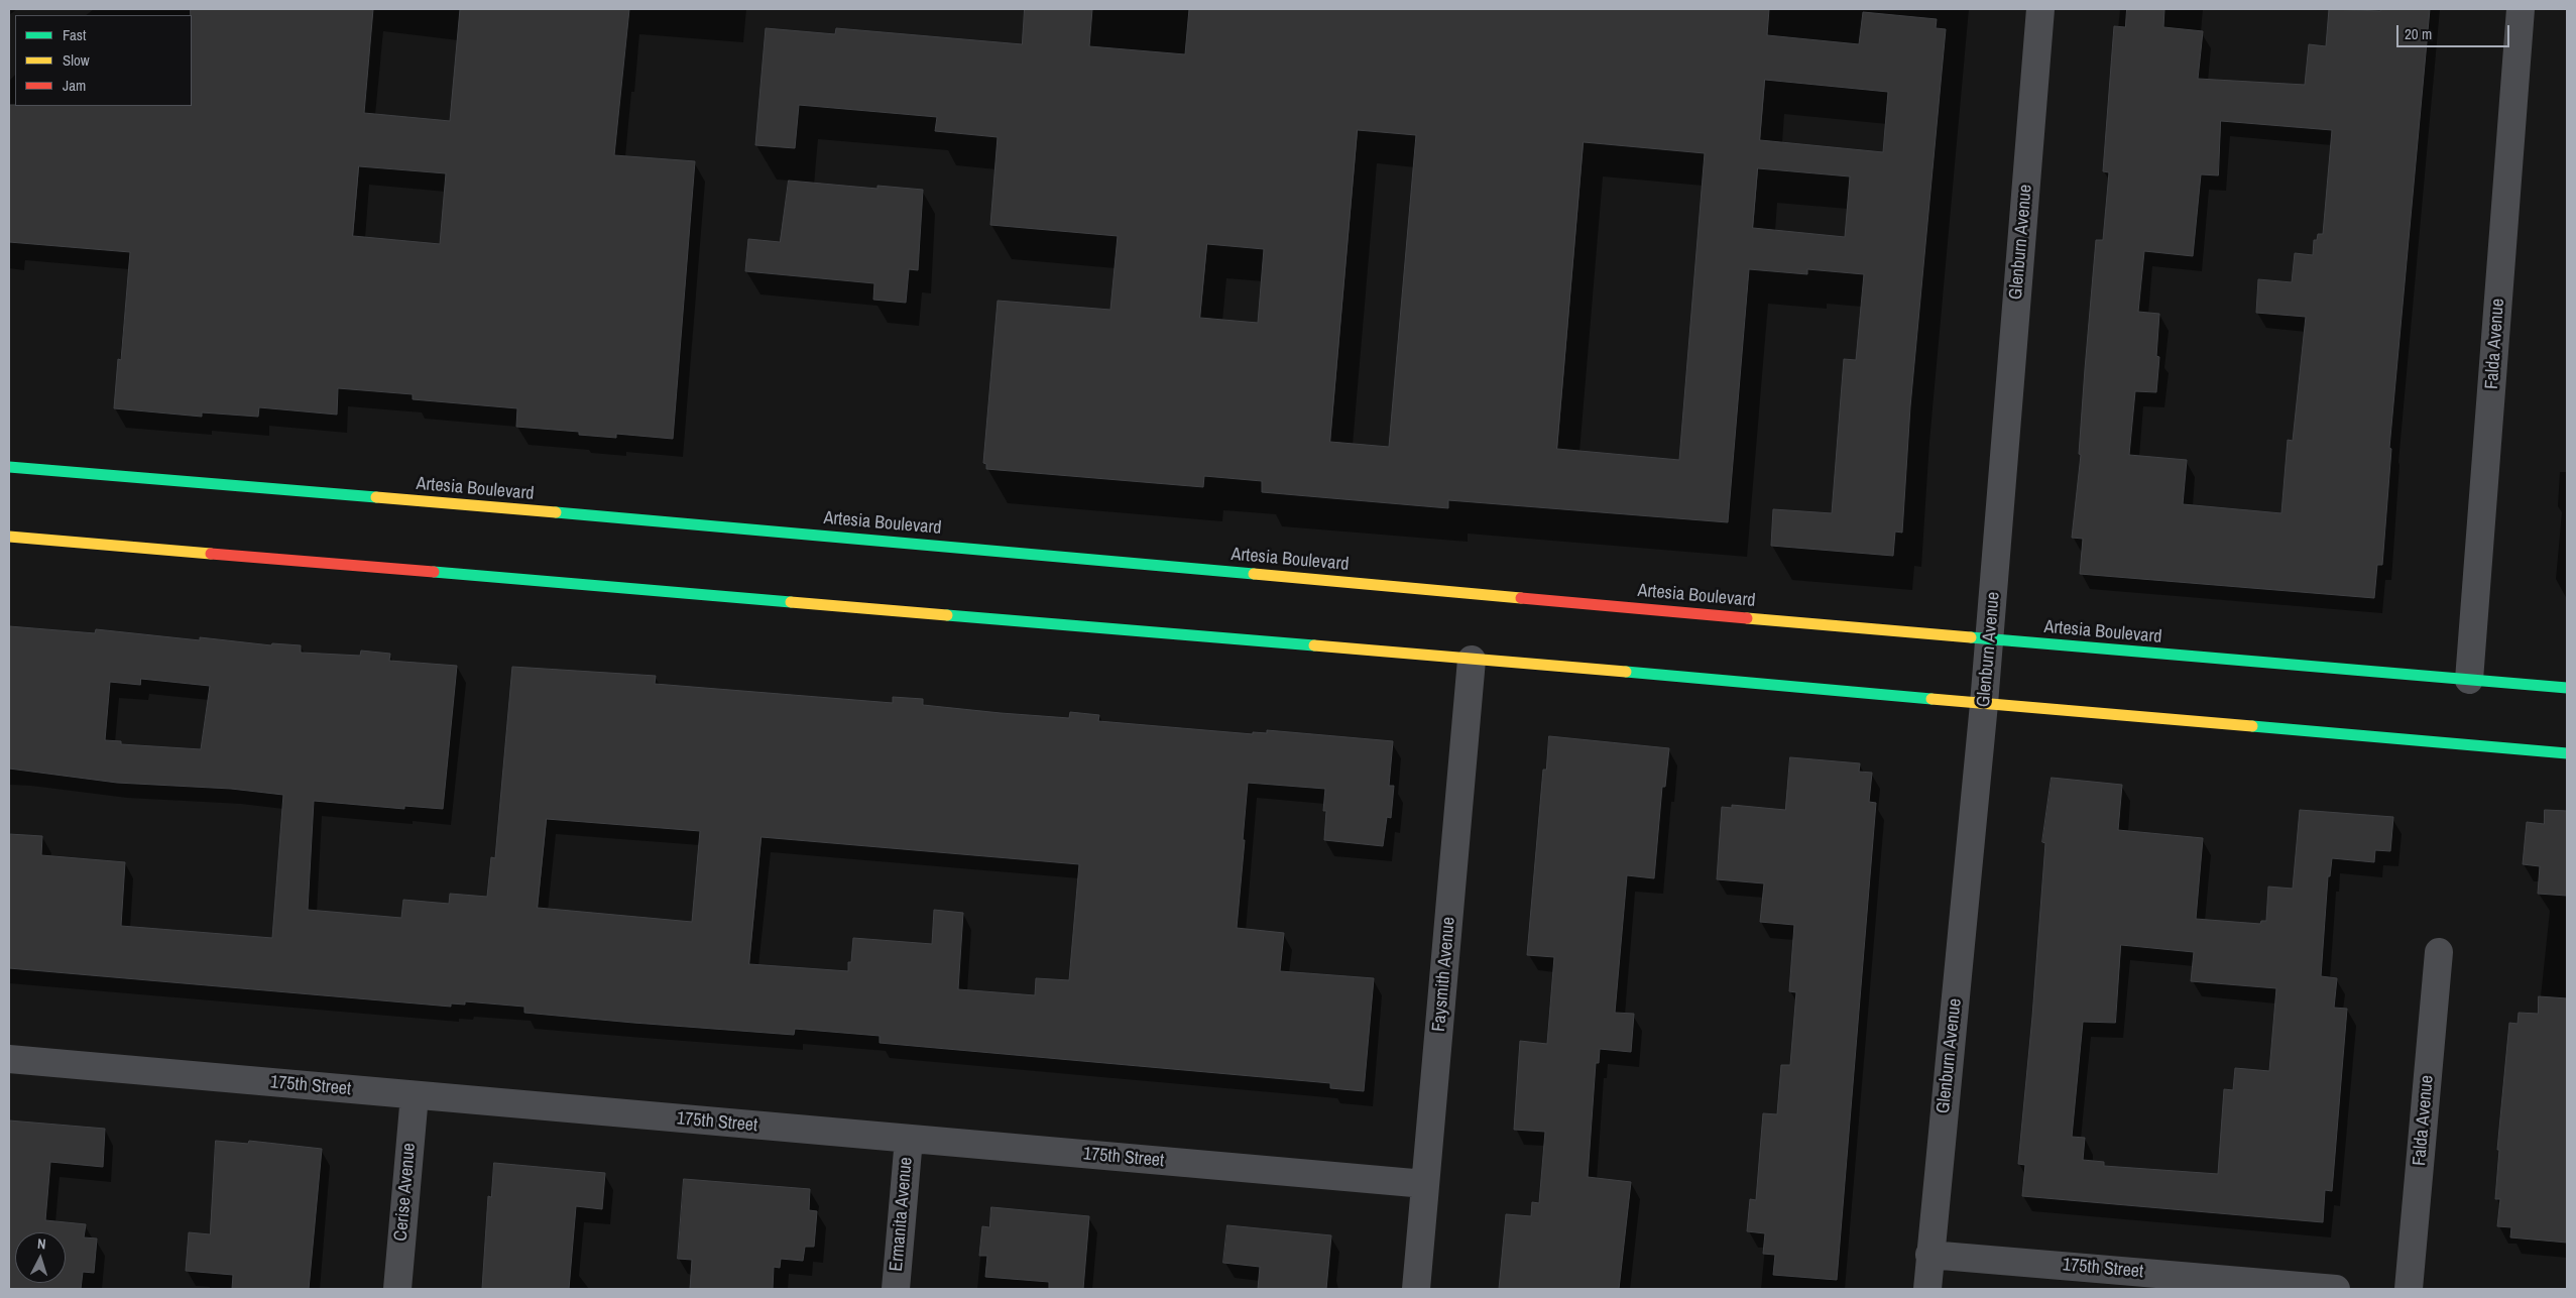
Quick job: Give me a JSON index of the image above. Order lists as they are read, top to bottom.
{
  "streets": {
    "main road": ["Artesia Boulevard"],
    "street": [
      "Glenburn Avenue",
      "Falda Avenue",
      "Faysmith Avenue",
      "175th Street",
      "Cerise Avenue",
      "Ermanita Avenue"
    ]
  },
  "crossings": [
    ["Glenburn Avenue", "Artesia Boulevard"],
    ["Glenburn Avenue", "175th Street"],
    ["Falda Avenue", "Artesia Boulevard"],
    ["Faysmith Avenue", "175th Street"],
    ["175th Street", "Cerise Avenue"],
    ["175th Street", "Ermanita Avenue"]
  ],
  "legend": ["Fast", "Slow", "Jam"],
  "scale_bar": "20 m",
  "north": "top"
}
